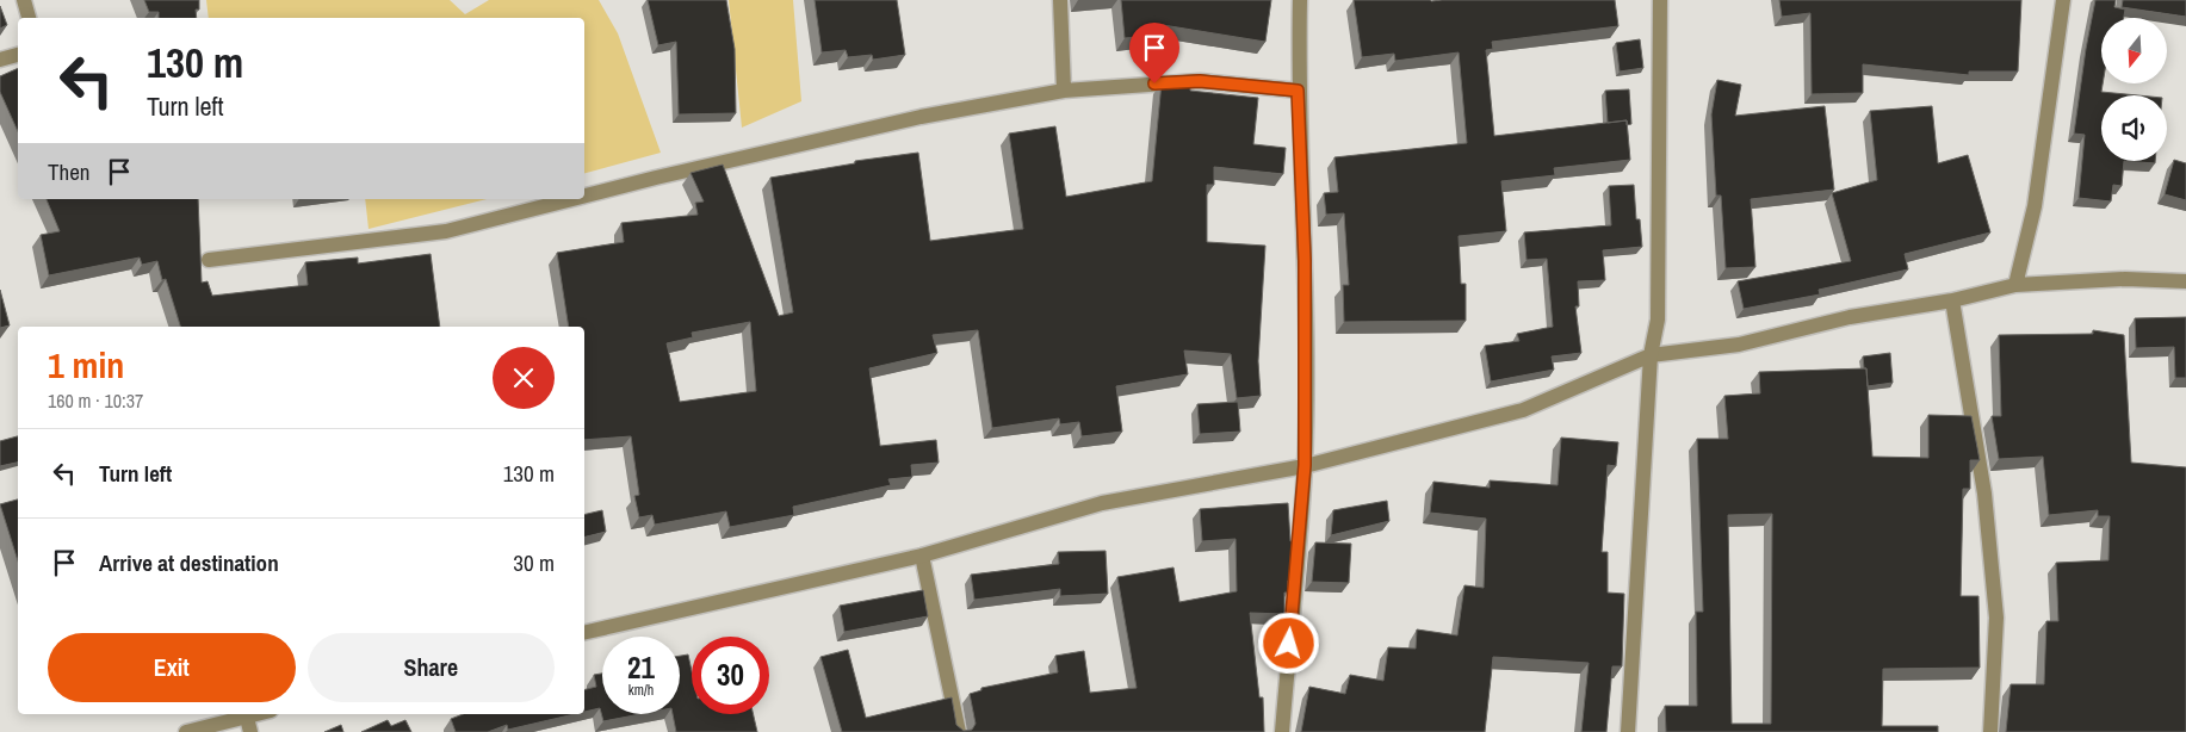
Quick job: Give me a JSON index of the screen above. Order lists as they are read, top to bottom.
{
  "north": "bottom",
  "page": {
    "turn": ["130 m", "Turn left"],
    "then": "Then",
    "heading": ["1 min", "160 m · 10:37"],
    "list": [
      {
        "name": "Turn left",
        "value": "130 m"
      },
      {
        "name": "Arrive at destination",
        "value": "30 m"
      }
    ],
    "buttons": ["Exit", "Share"],
    "speed": "21 km/h",
    "limit": "30"
  }
}
